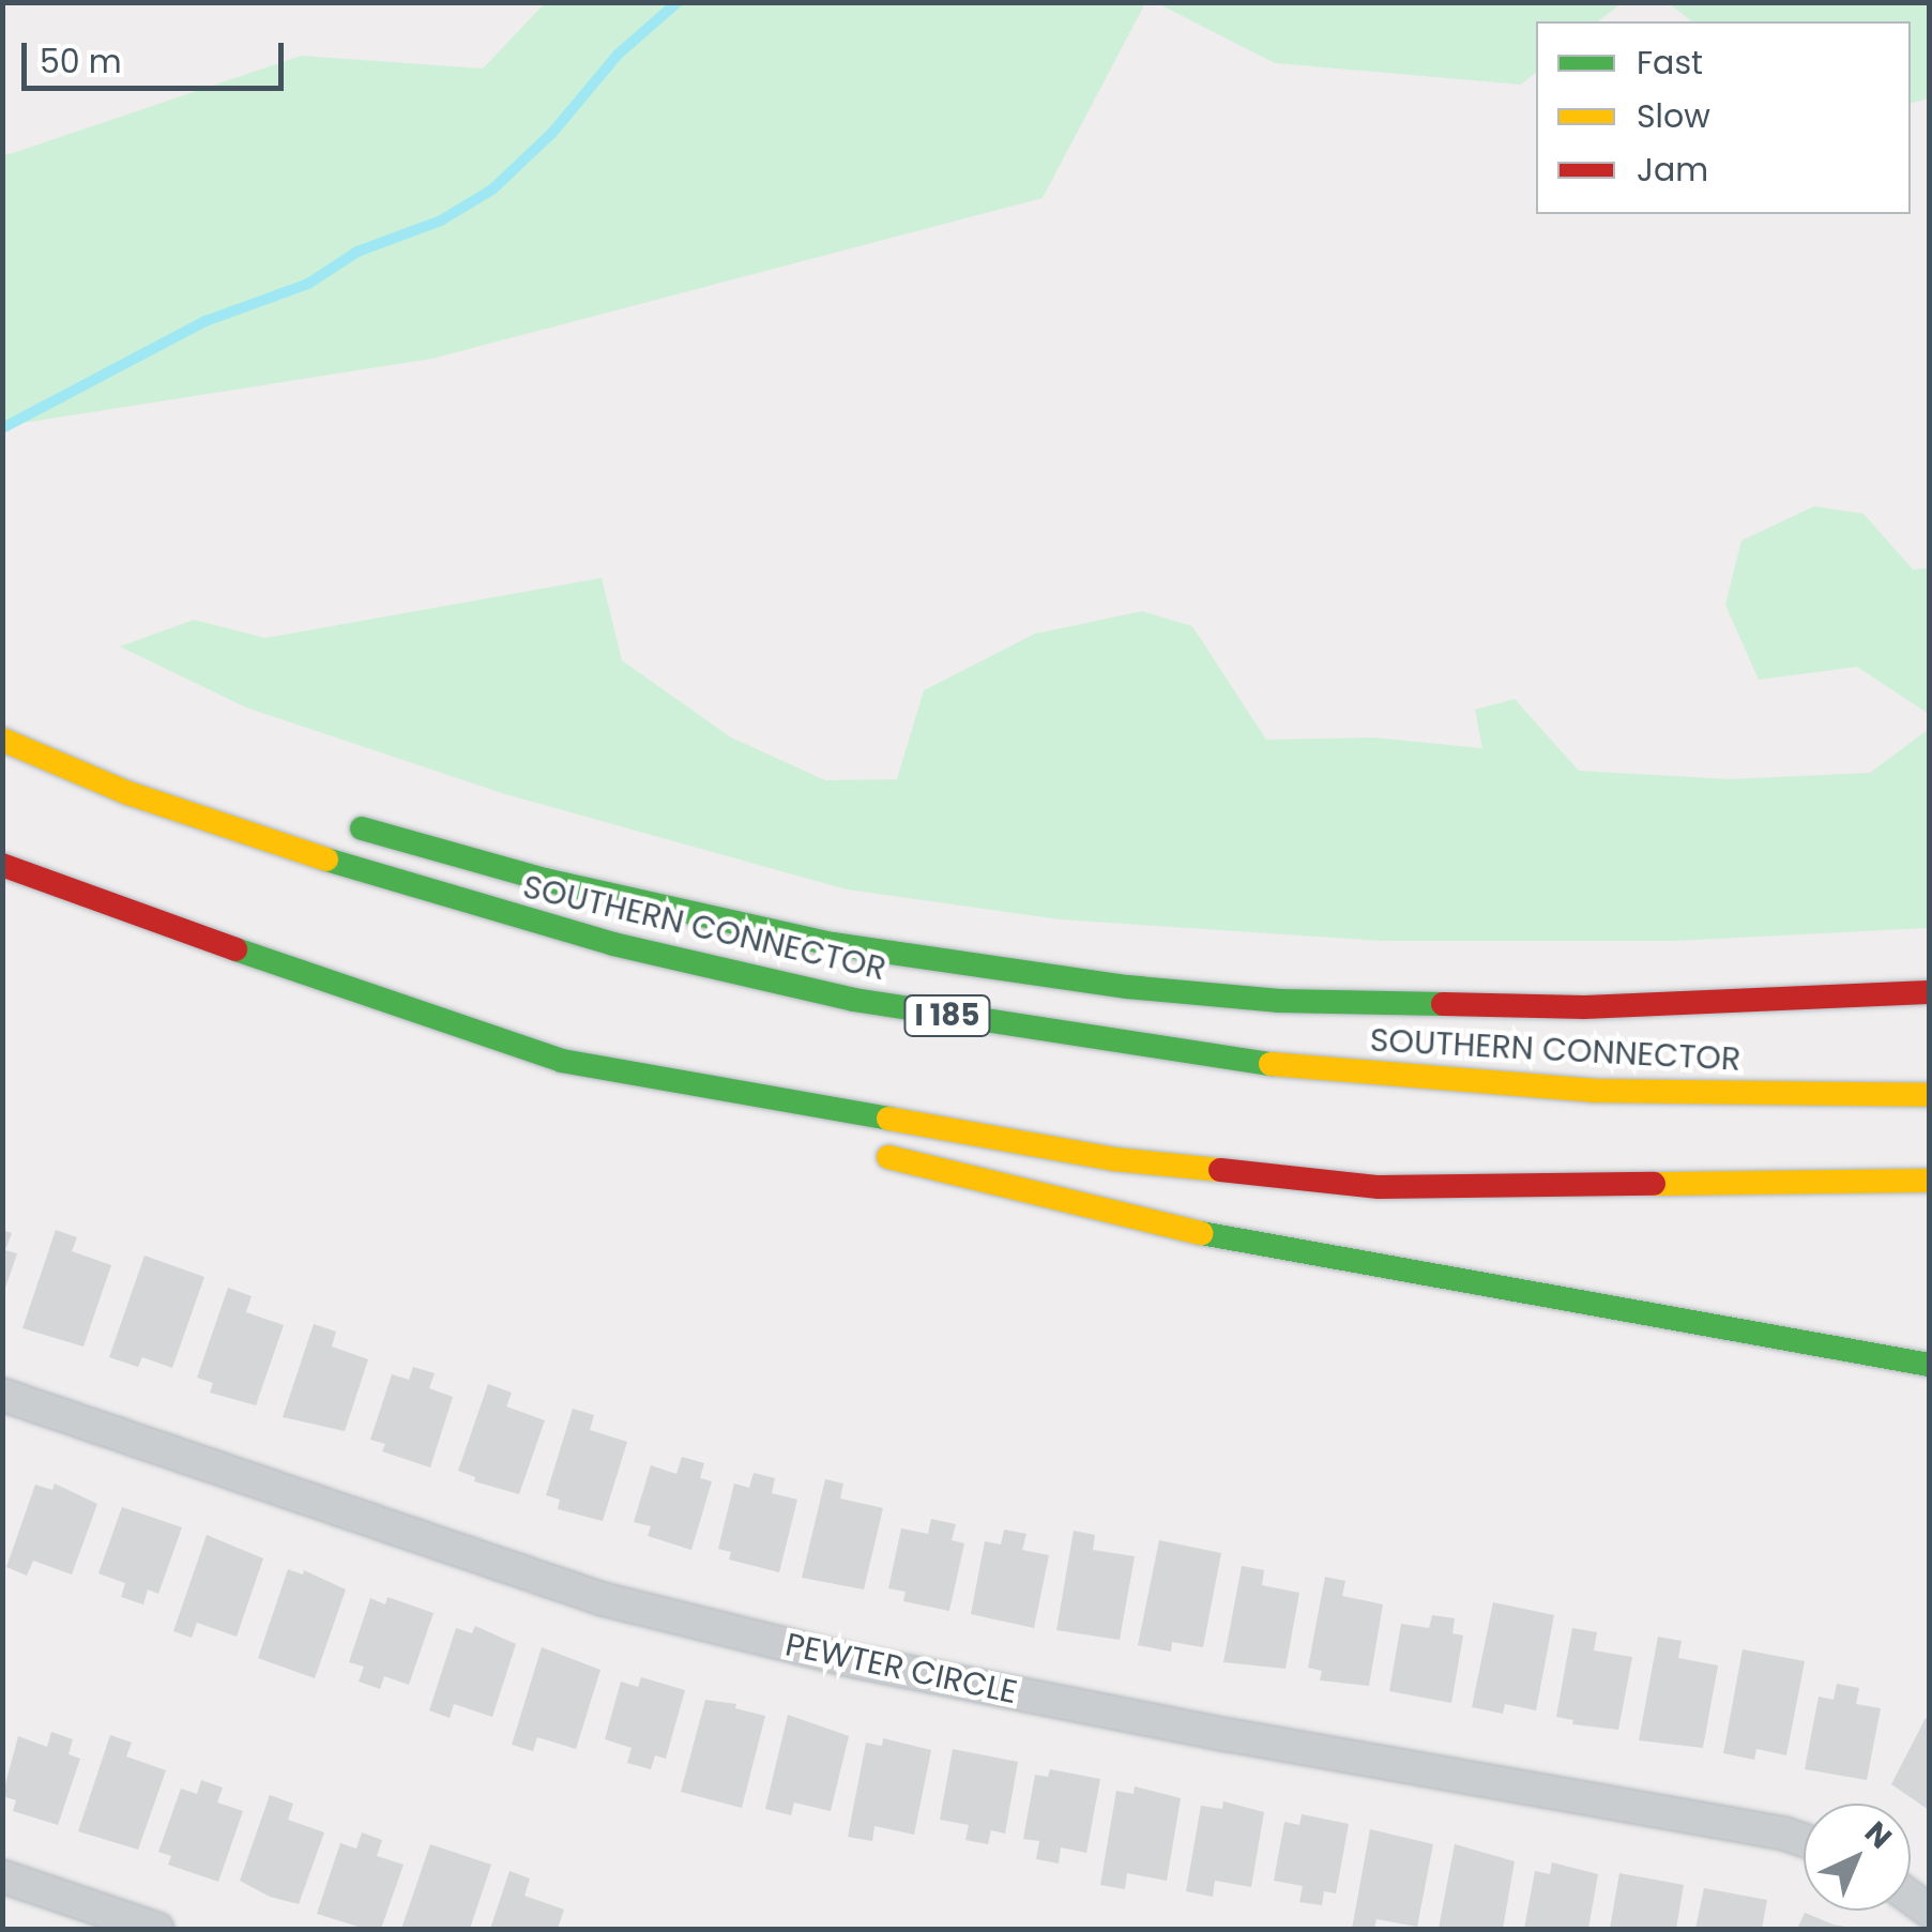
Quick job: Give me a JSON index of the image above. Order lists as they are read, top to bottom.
{
  "streets": {
    "highway": ["SOUTHERN CONNECTOR", "I 185"],
    "street": ["PEWTER CIRCLE"]
  },
  "legend": ["Fast", "Slow", "Jam"],
  "scale_bar": "50 m",
  "north": "top right"
}
